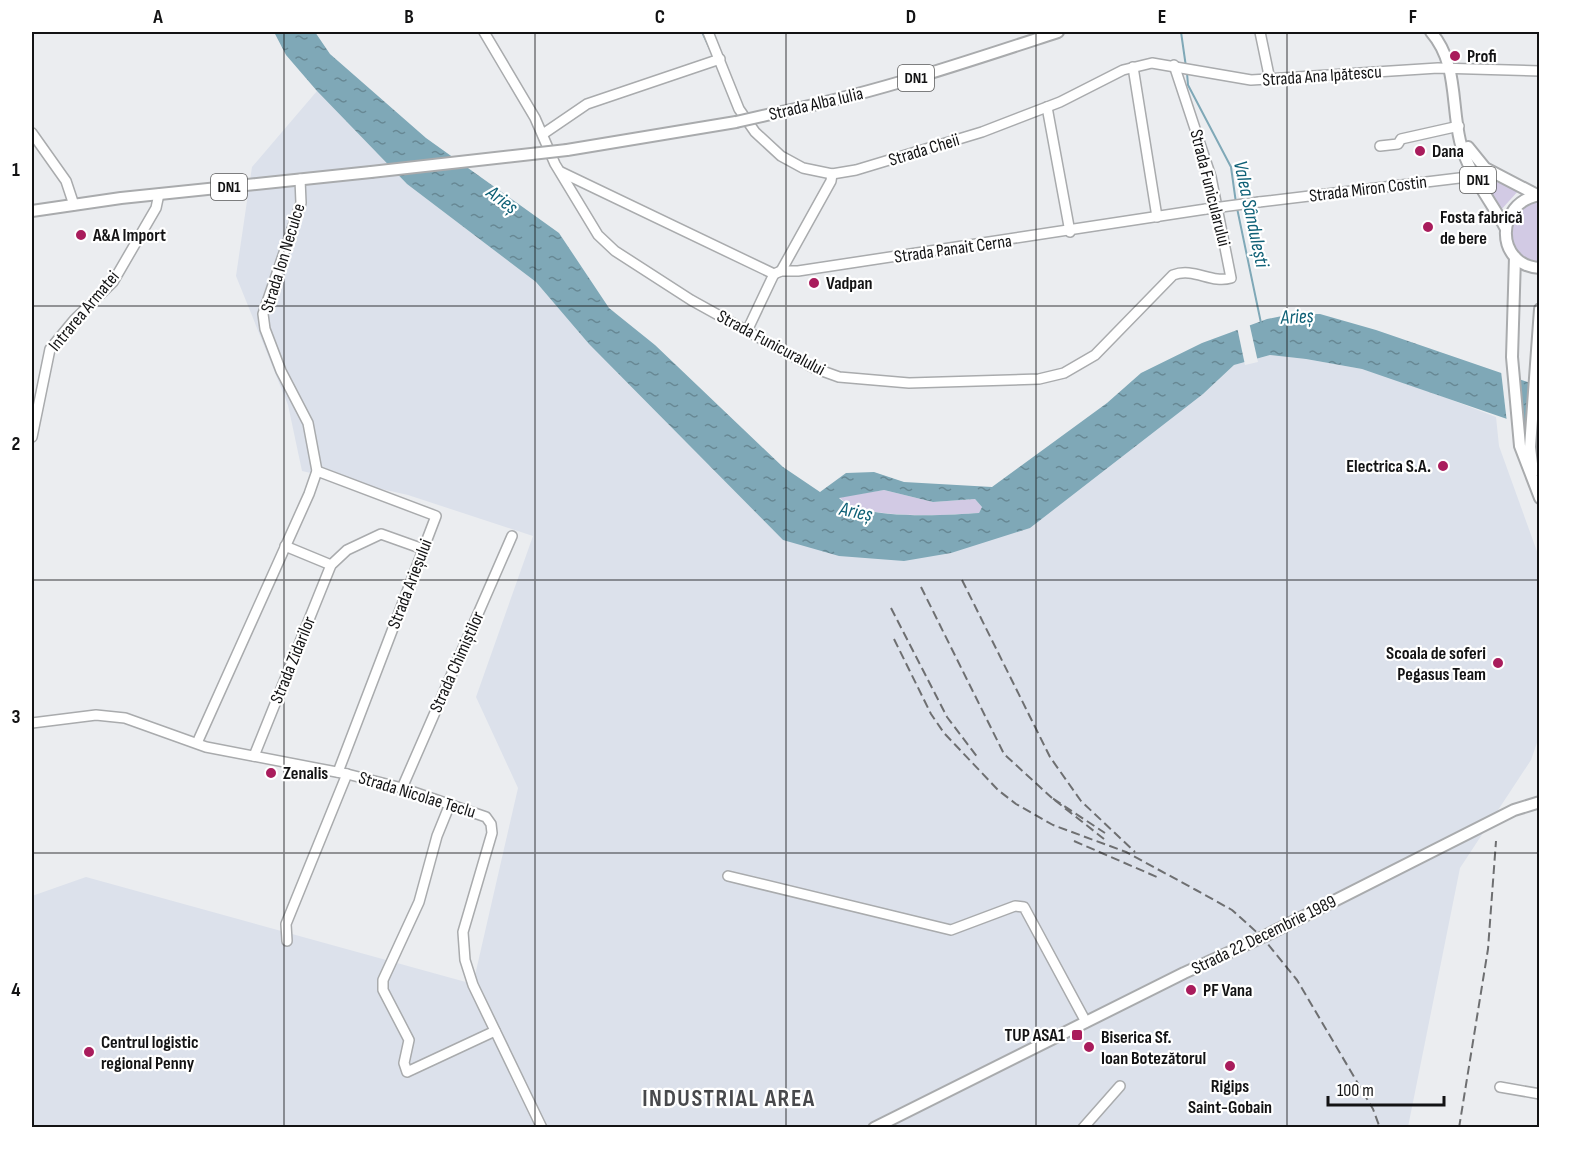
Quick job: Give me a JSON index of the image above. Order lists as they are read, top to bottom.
{
  "streets": {
    "main road": ["DN1", "Strada Alba Iulia", "Strada 22 Decembrie 1989"],
    "street": [
      "Strada Ana Ipătescu",
      "Strada Cheii",
      "Strada Funicularului",
      "Strada Miron Costin",
      "Strada Panait Cerna",
      "Strada Ion Neculce",
      "Intrarea Armatei",
      "Strada Funicuralului",
      "Strada Arieșului",
      "Strada Zidarilor",
      "Strada Chimiștilor",
      "Strada Nicolae Teclu"
    ]
  },
  "crossings": [
    ["Strada Ana Ipătescu", "DN1"],
    ["Strada Ana Ipătescu", "Strada Cheii"],
    ["DN1", "Strada Alba Iulia"],
    ["DN1", "Strada Miron Costin"],
    ["DN1", "Strada Ion Neculce"],
    ["DN1", "Intrarea Armatei"],
    ["Strada Alba Iulia", "Strada Ion Neculce"],
    ["Strada Cheii", "Strada Funicularului"],
    ["Strada Funicularului", "Strada Funicuralului"],
    ["Strada Miron Costin", "Strada Panait Cerna"],
    ["Strada Panait Cerna", "Strada Funicuralului"],
    ["Strada Ion Neculce", "Strada Arieșului"],
    ["Strada Arieșului", "Strada Zidarilor"],
    ["Strada Arieșului", "Strada Nicolae Teclu"],
    ["Strada Zidarilor", "Strada Nicolae Teclu"],
    ["Strada Chimiștilor", "Strada Nicolae Teclu"]
  ],
  "districts": ["INDUSTRIAL AREA"],
  "water": ["Arieș", "Valea Sândulești"],
  "places": {
    "other": [
      "Profi",
      "Dana",
      "Fosta fabrică de bere",
      "A&A Import",
      "Vadpan",
      "Electrica S.A.",
      "Scoala de soferi Pegasus Team",
      "Zenalis",
      "PF Vana",
      "Biserica Sf. Ioan Botezătorul",
      "Centrul logistic regional Penny",
      "Rigips Saint-Gobain"
    ],
    "transit": ["TUP ASA1"]
  },
  "scale_bar": "100 m",
  "grid": {
    "columns": [
      "A",
      "B",
      "C",
      "D",
      "E",
      "F"
    ],
    "rows": [
      "1",
      "2",
      "3",
      "4"
    ]
  }
}
